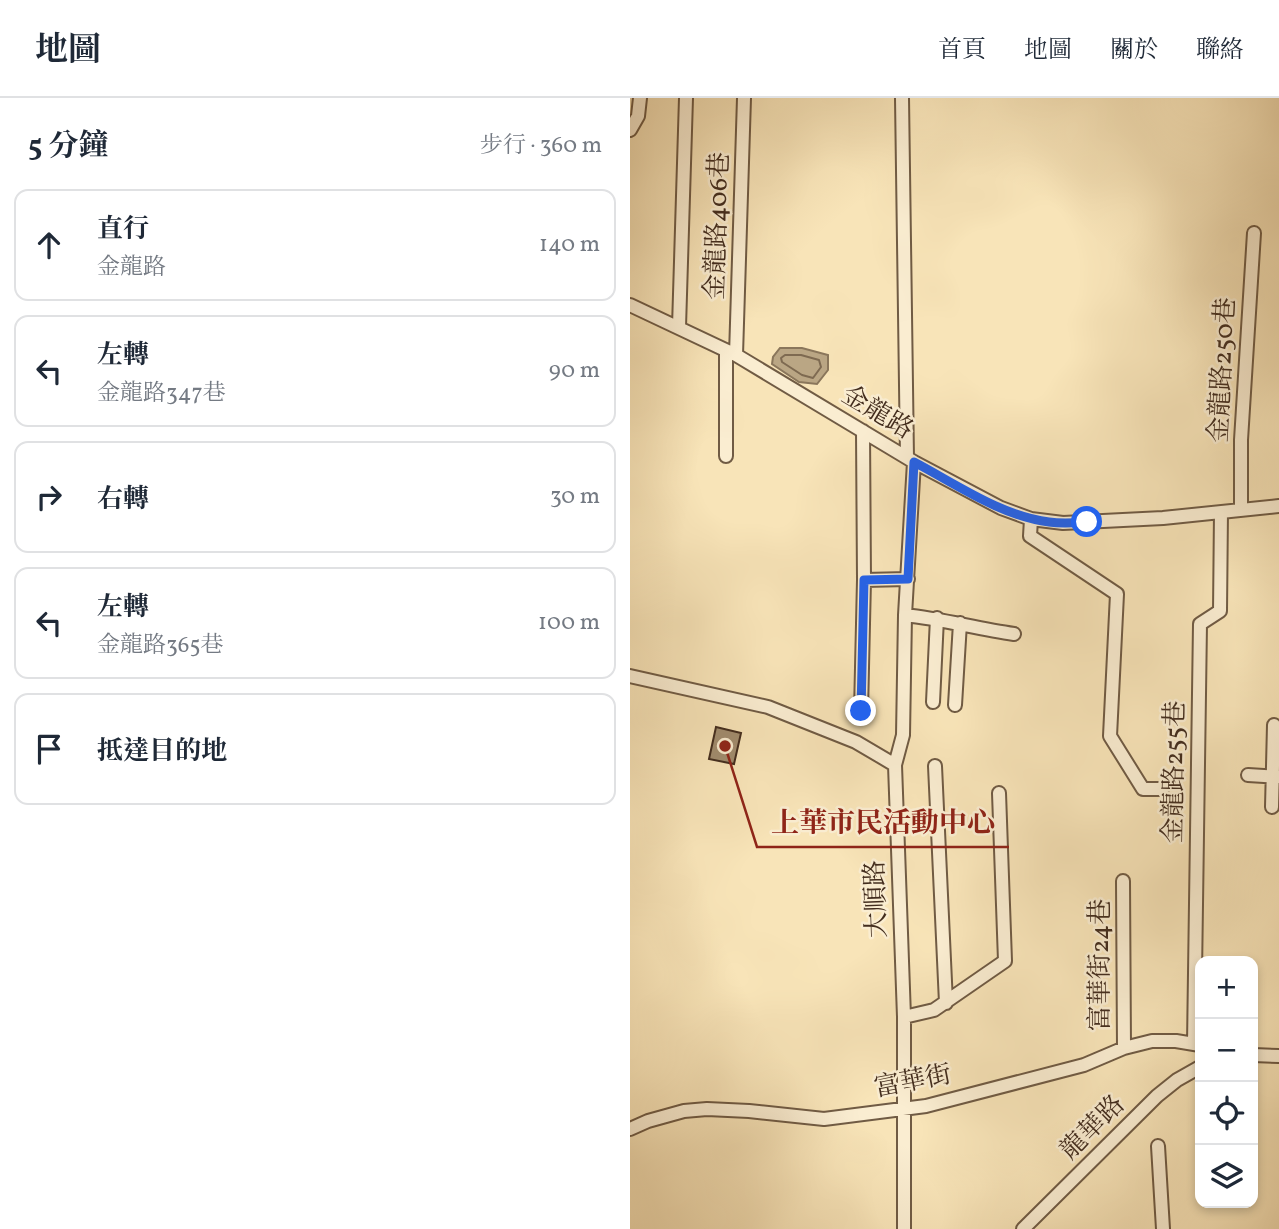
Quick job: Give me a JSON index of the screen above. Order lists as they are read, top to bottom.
{
  "streets": {
    "street": [
      "金龍路406巷",
      "金龍路250巷",
      "金龍路",
      "金龍路255巷",
      "大順路",
      "富華街24巷",
      "富華街",
      "龍華路"
    ]
  },
  "crossings": [
    ["金龍路406巷", "金龍路"],
    ["金龍路250巷", "金龍路"],
    ["金龍路", "金龍路255巷"],
    ["金龍路", "大順路"],
    ["大順路", "富華街"],
    ["富華街24巷", "富華街"]
  ],
  "places": ["上華市民活動中心"],
  "page": {
    "header": "地圖",
    "nav": [
      "首頁",
      "地圖",
      "關於",
      "聯絡"
    ],
    "heading": ["5 分鐘", "步行 · 360 m"],
    "list": [
      ["直行", "金龍路", "140 m"],
      ["左轉", "金龍路347巷", "90 m"],
      ["右轉", "30 m"],
      ["左轉", "金龍路365巷", "100 m"],
      "抵達目的地"
    ],
    "map_buttons": ["+", "−"]
  }
}
